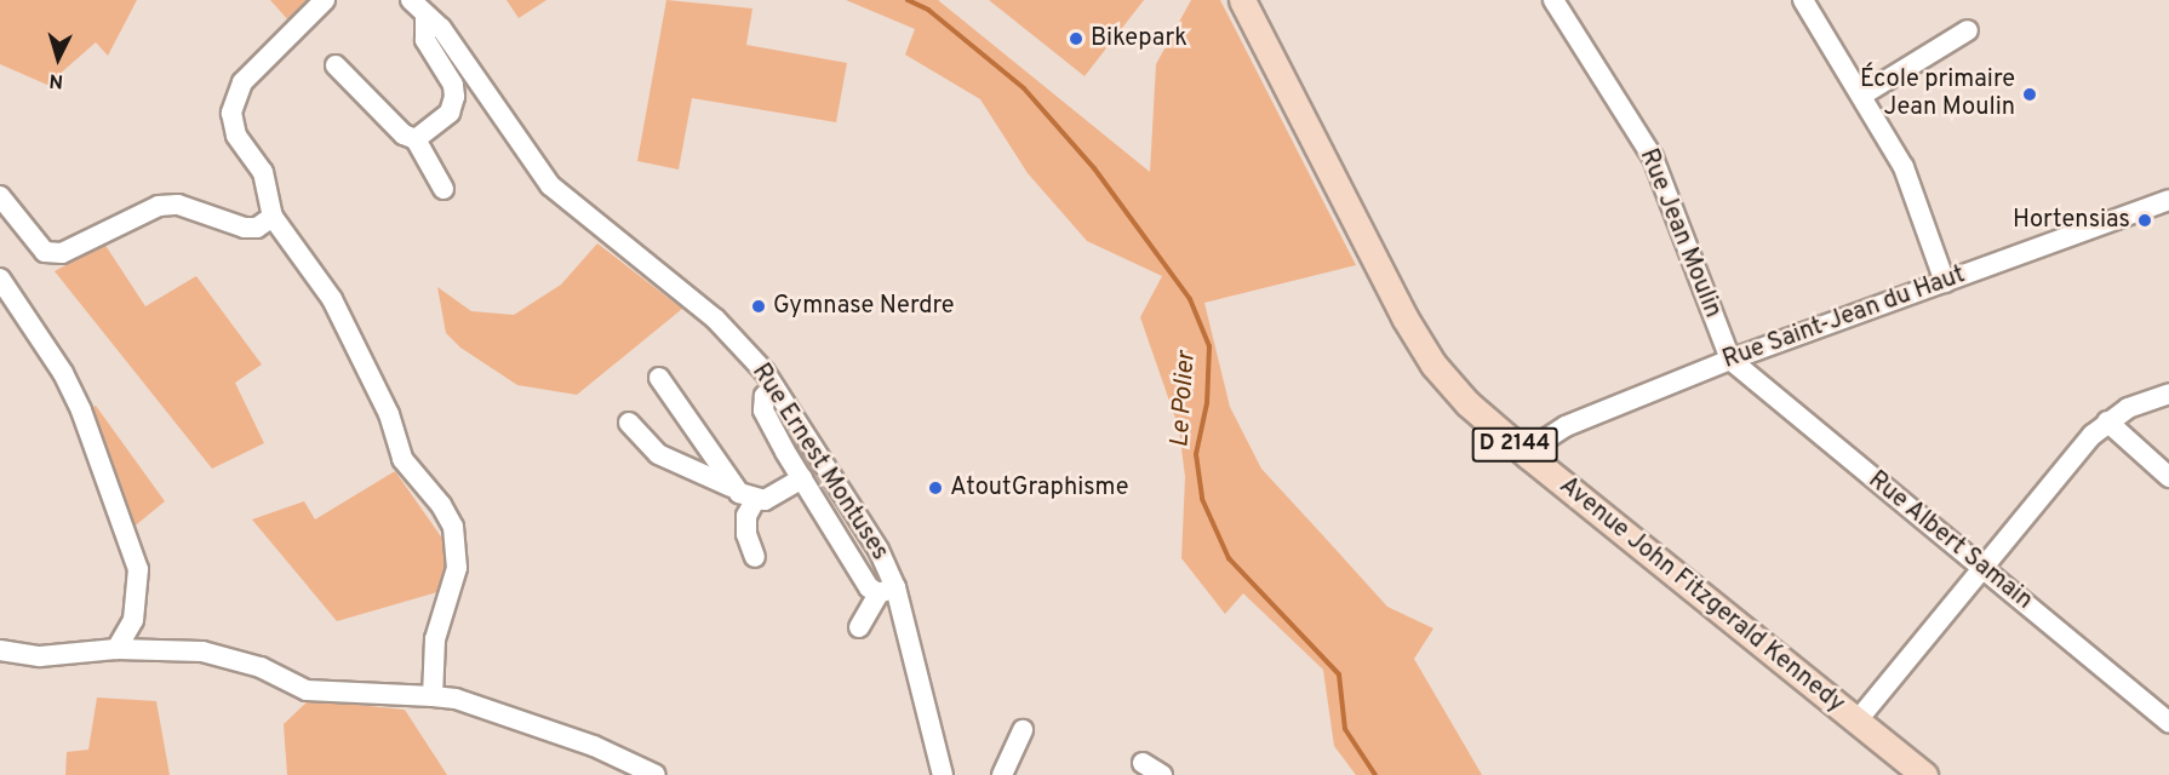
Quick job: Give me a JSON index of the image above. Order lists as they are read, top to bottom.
{
  "streets": {
    "main road": ["D 2144", "Avenue John Fitzgerald Kennedy"],
    "street": [
      "Rue Jean Moulin",
      "Rue Saint-Jean du Haut",
      "Rue Ernest Montuses",
      "Rue Albert Samain"
    ]
  },
  "crossings": [
    ["Rue Jean Moulin", "Rue Saint-Jean du Haut"],
    ["Rue Jean Moulin", "Rue Albert Samain"],
    ["Rue Saint-Jean du Haut", "Rue Albert Samain"],
    ["Rue Saint-Jean du Haut", "Avenue John Fitzgerald Kennedy"]
  ],
  "water": ["Le Polier"],
  "places": [
    "Bikepark",
    "École primaire Jean Moulin",
    "Hortensias",
    "Gymnase Nerdre",
    "AtoutGraphisme"
  ],
  "north": "bottom"
}
